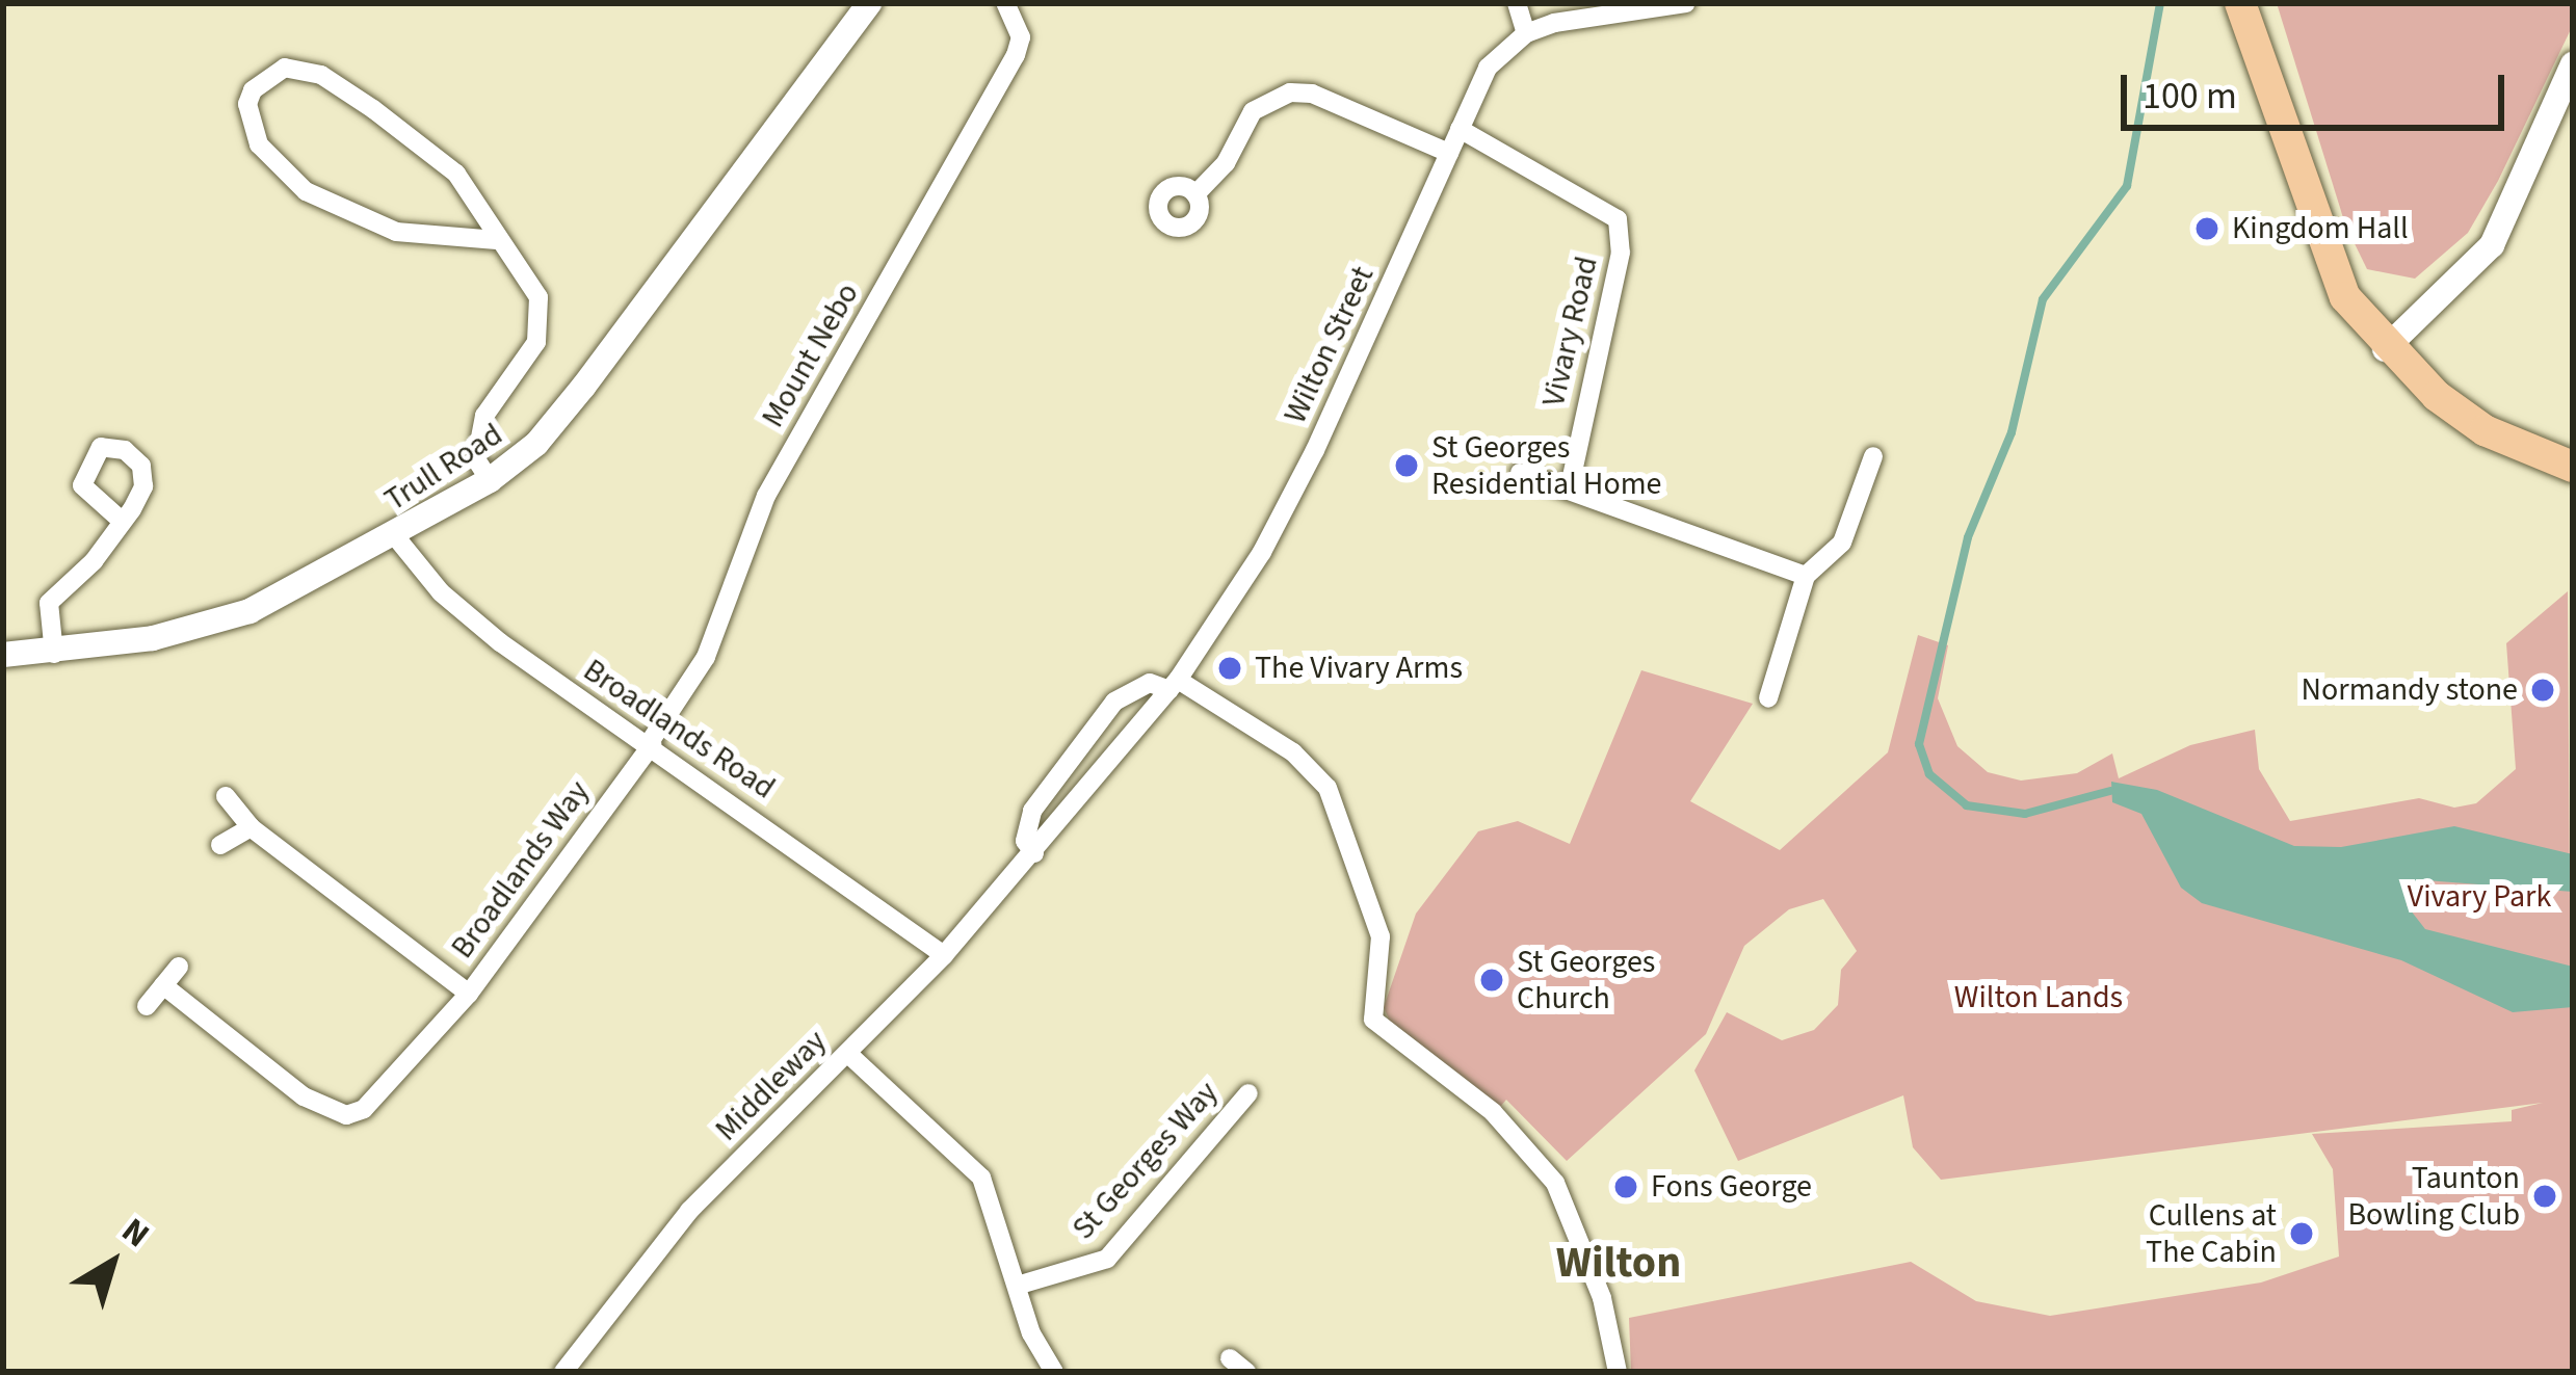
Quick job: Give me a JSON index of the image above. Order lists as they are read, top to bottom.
{
  "streets": {
    "street": [
      "Vivary Road",
      "Wilton Street",
      "Mount Nebo",
      "Trull Road",
      "Broadlands Road",
      "Broadlands Way",
      "Middleway",
      "St Georges Way"
    ]
  },
  "crossings": [
    ["Vivary Road", "Wilton Street"],
    ["Wilton Street", "Middleway"],
    ["Mount Nebo", "Broadlands Road"],
    ["Mount Nebo", "Broadlands Way"],
    ["Trull Road", "Broadlands Road"],
    ["Broadlands Road", "Broadlands Way"],
    ["Broadlands Road", "Middleway"]
  ],
  "districts": ["Wilton"],
  "parks": ["Vivary Park", "Wilton Lands"],
  "places": [
    "Kingdom Hall",
    "St Georges Residential Home",
    "The Vivary Arms",
    "Normandy stone",
    "St Georges Church",
    "Fons George",
    "Taunton Bowling Club",
    "Cullens at The Cabin"
  ],
  "scale_bar": "100 m",
  "north": "top right"
}
